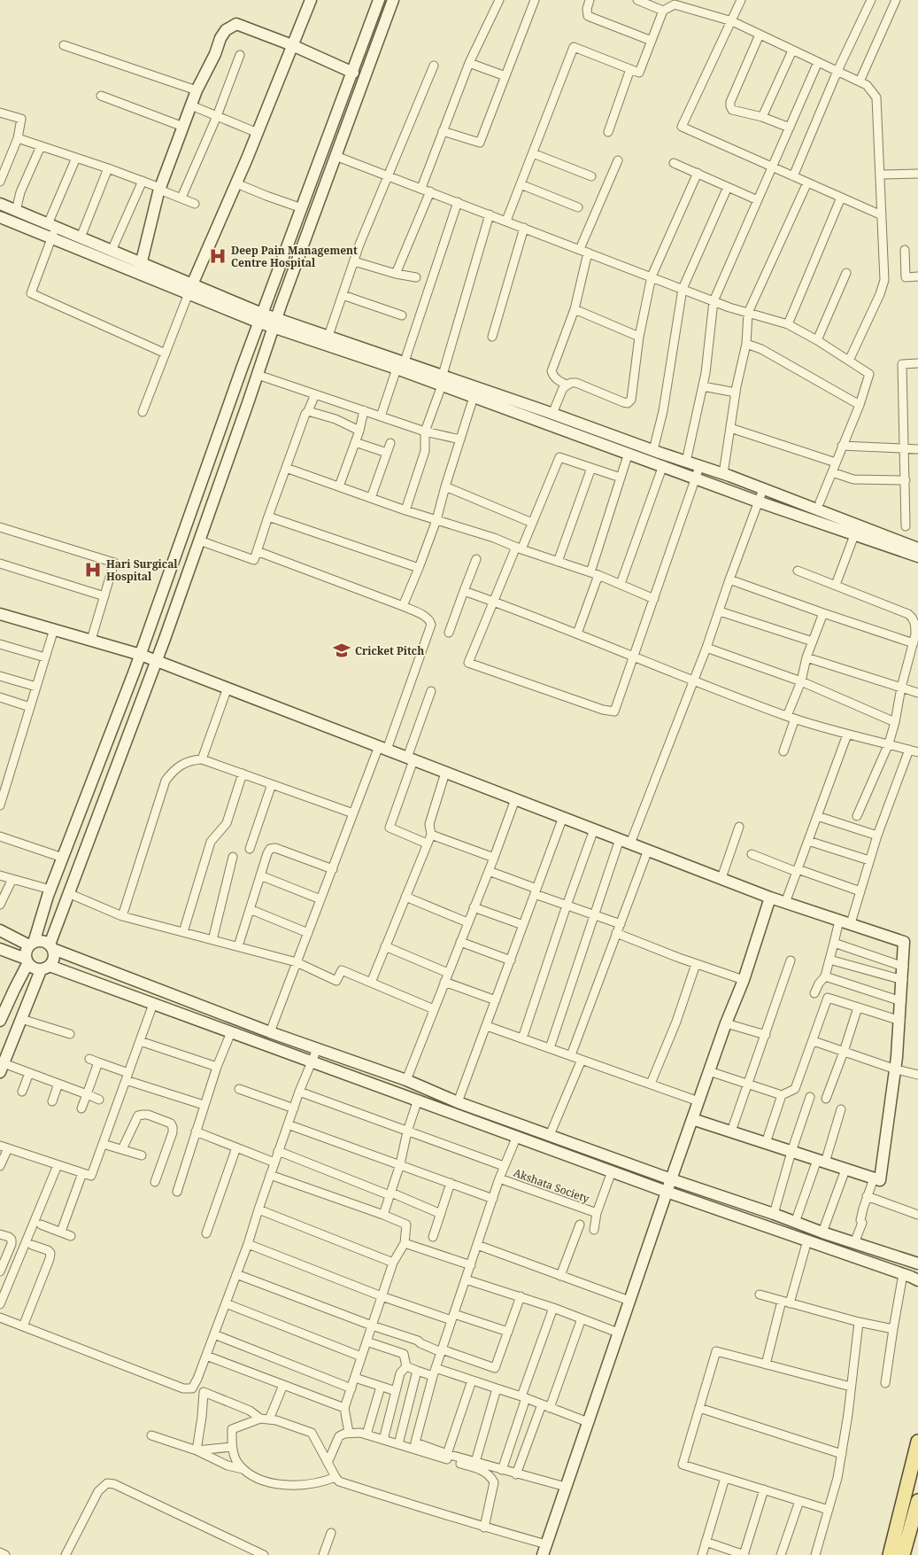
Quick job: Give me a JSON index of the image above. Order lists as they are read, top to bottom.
{
  "streets": {
    "street": ["Akshata Society"]
  },
  "places": {
    "hospital": ["Deep Pain Management Centre Hospital", "Hari Surgical Hospital"],
    "school or university": ["Cricket Pitch"]
  }
}
